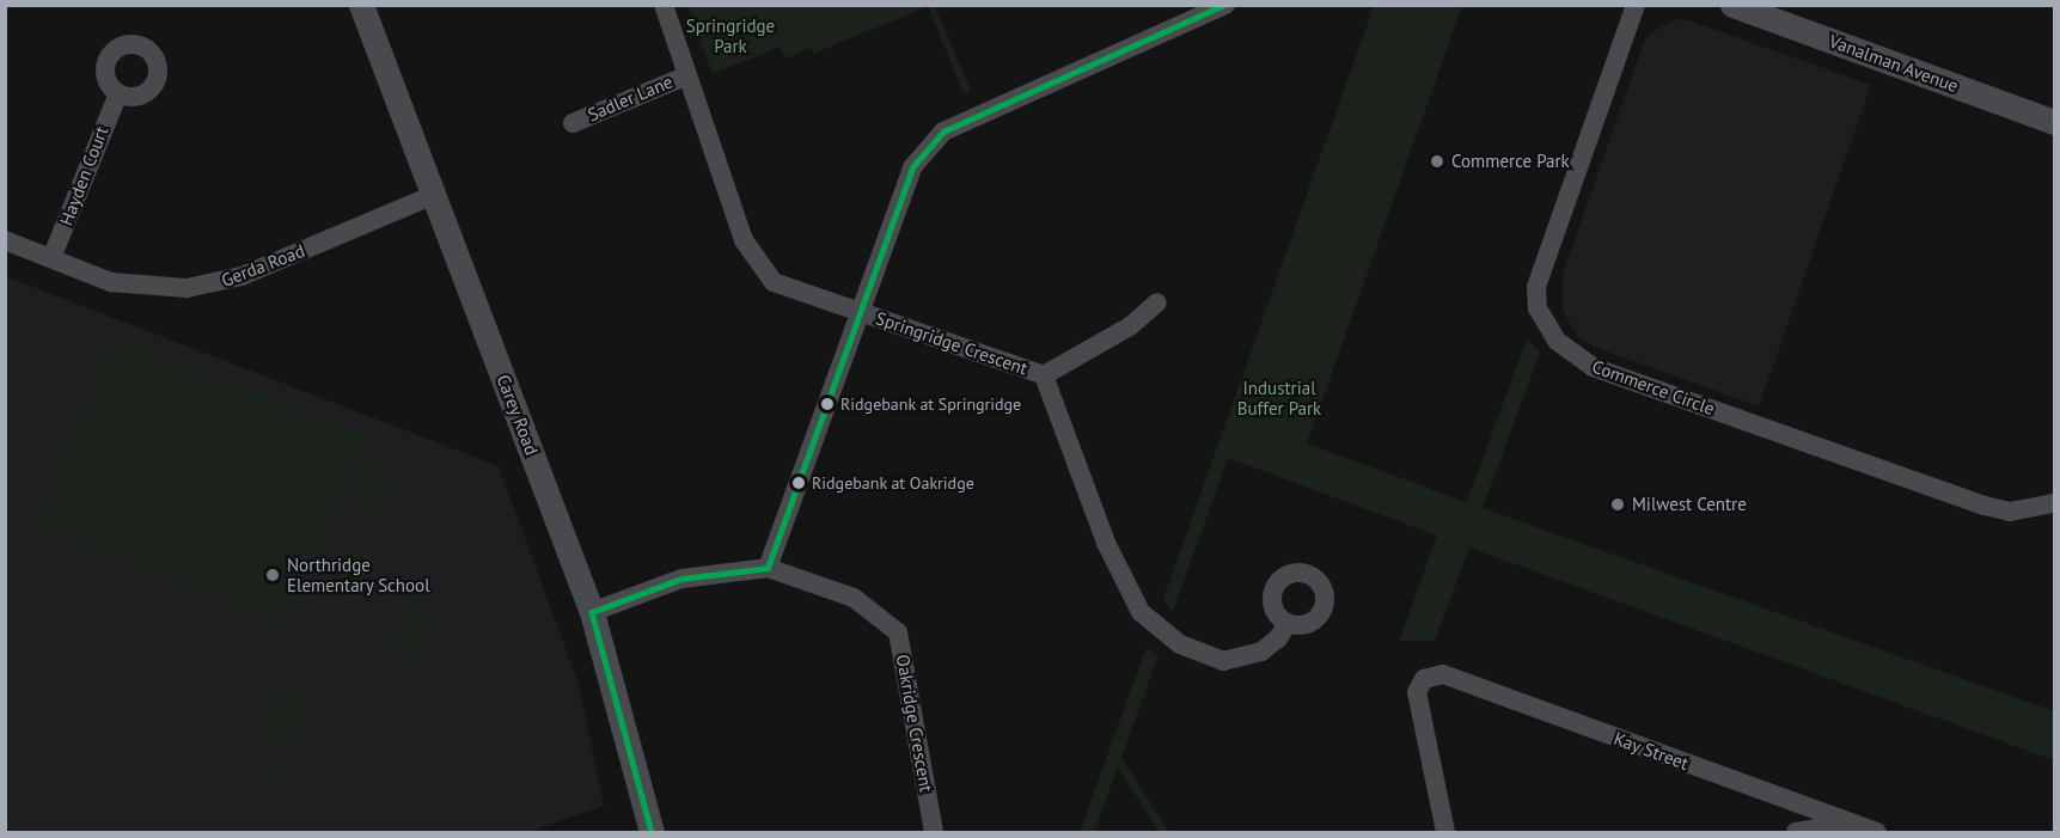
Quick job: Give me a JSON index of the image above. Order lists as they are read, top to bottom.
{
  "streets": {
    "street": [
      "Vanalman Avenue",
      "Sadler Lane",
      "Hayden Court",
      "Gerda Road",
      "Springridge Crescent",
      "Commerce Circle",
      "Carey Road",
      "Oakridge Crescent",
      "Kay Street"
    ]
  },
  "crossings": [
    ["Sadler Lane", "Springridge Crescent"],
    ["Hayden Court", "Gerda Road"],
    ["Gerda Road", "Carey Road"]
  ],
  "parks": ["Springridge Park", "Industrial Buffer Park"],
  "places": [
    "Commerce Park",
    "Ridgebank at Springridge",
    "Ridgebank at Oakridge",
    "Milwest Centre",
    "Northridge Elementary School"
  ]
}
